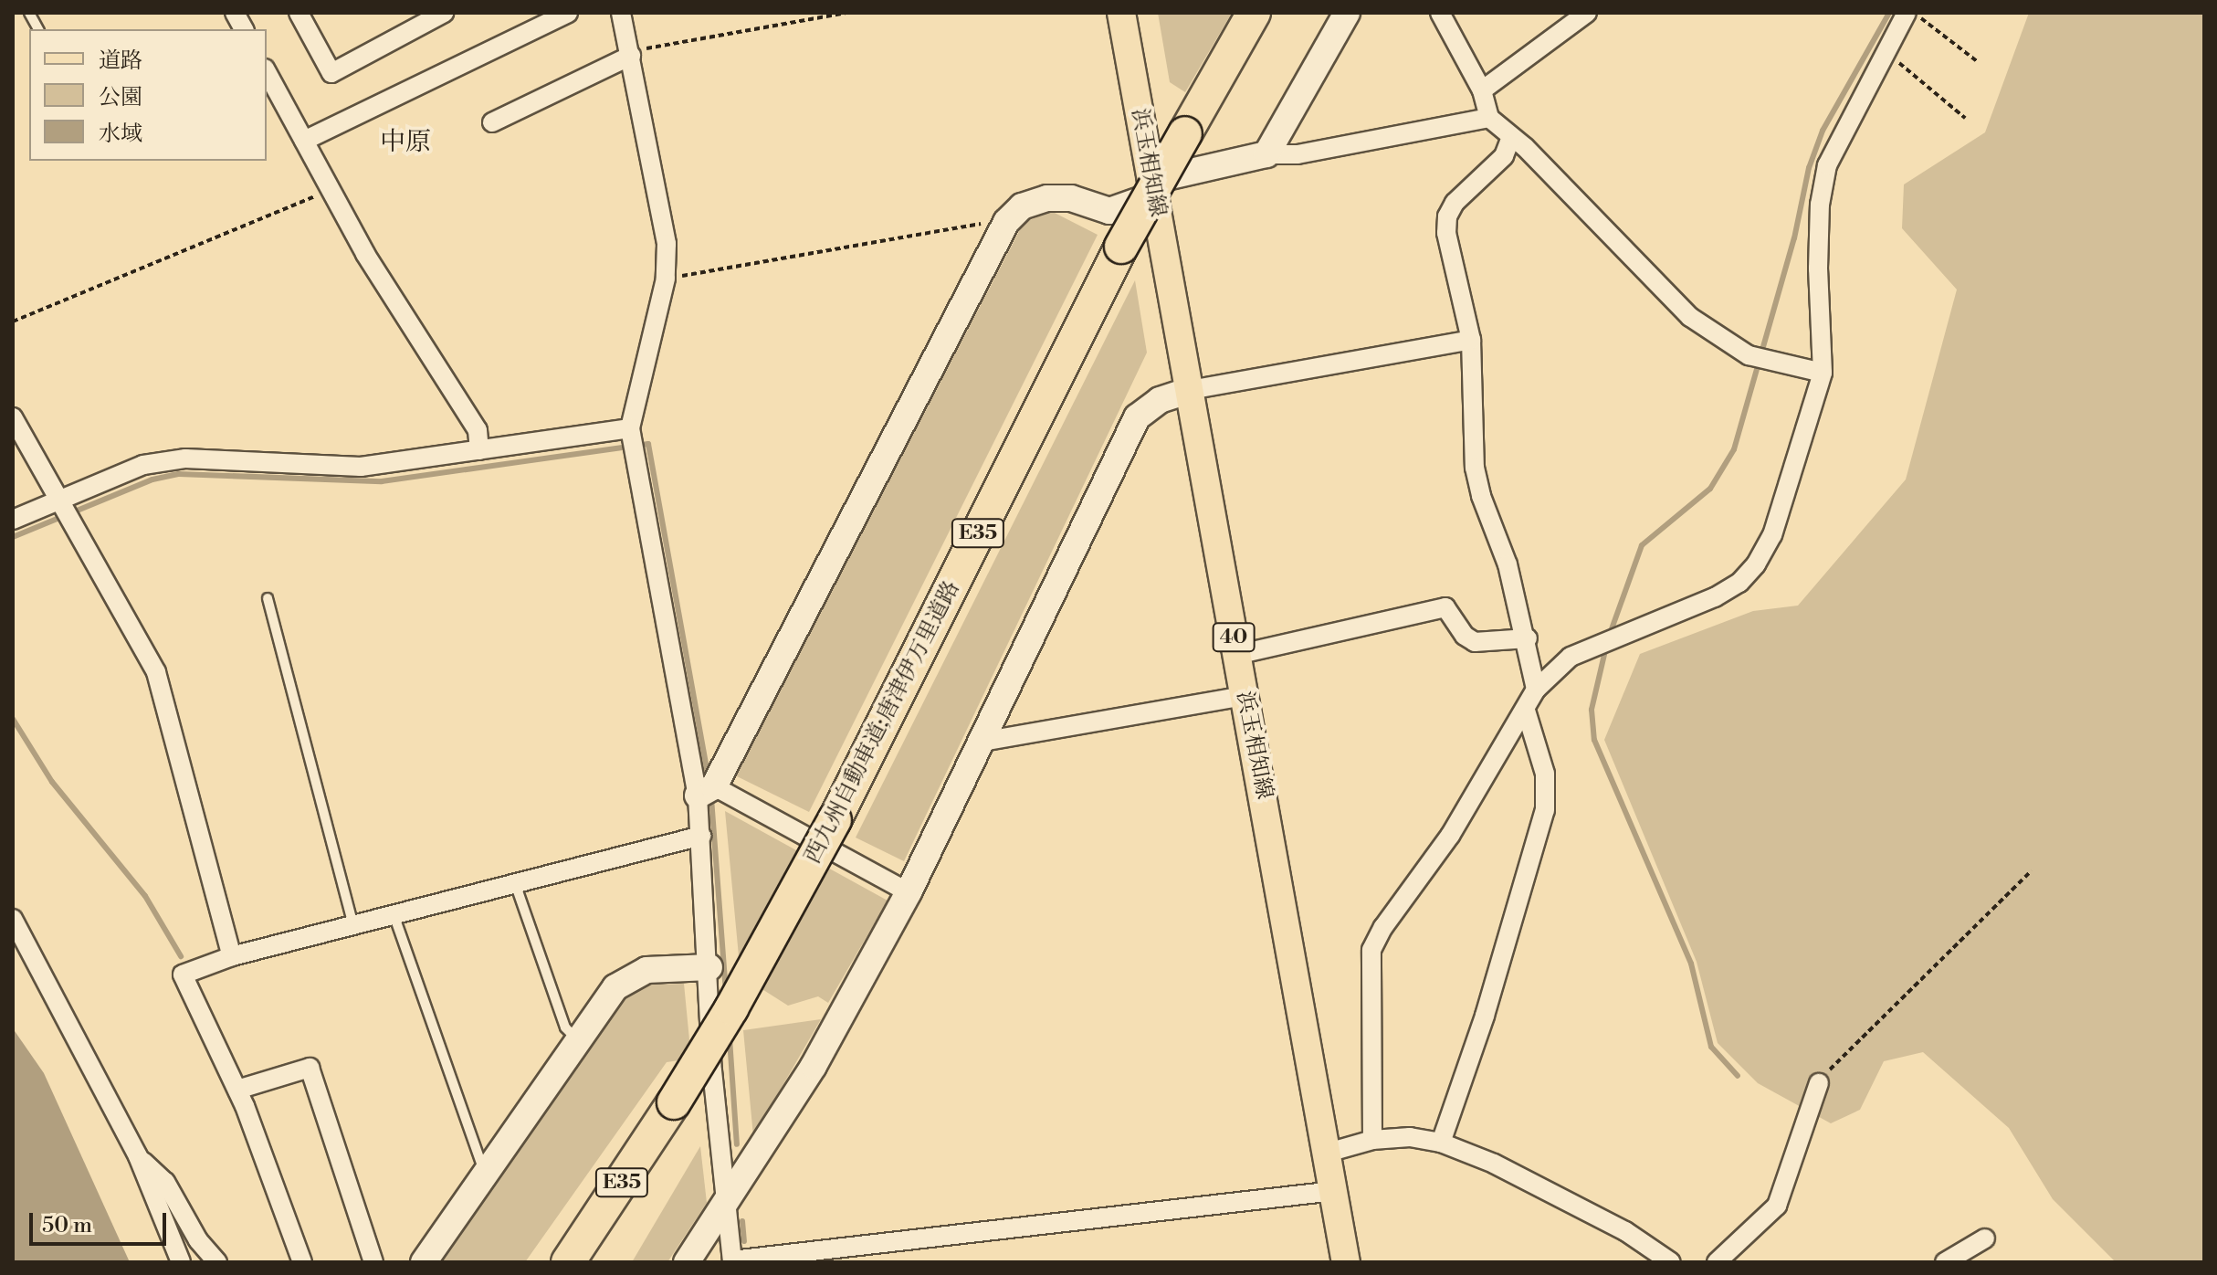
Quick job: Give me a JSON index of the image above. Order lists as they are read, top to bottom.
{
  "streets": {
    "highway": ["E35", "西九州自動車道;唐津伊万里道路"],
    "main road": ["浜玉相知線", "40"]
  },
  "districts": ["中原"],
  "legend": ["道路", "公園", "水域"],
  "scale_bar": "50 m"
}
